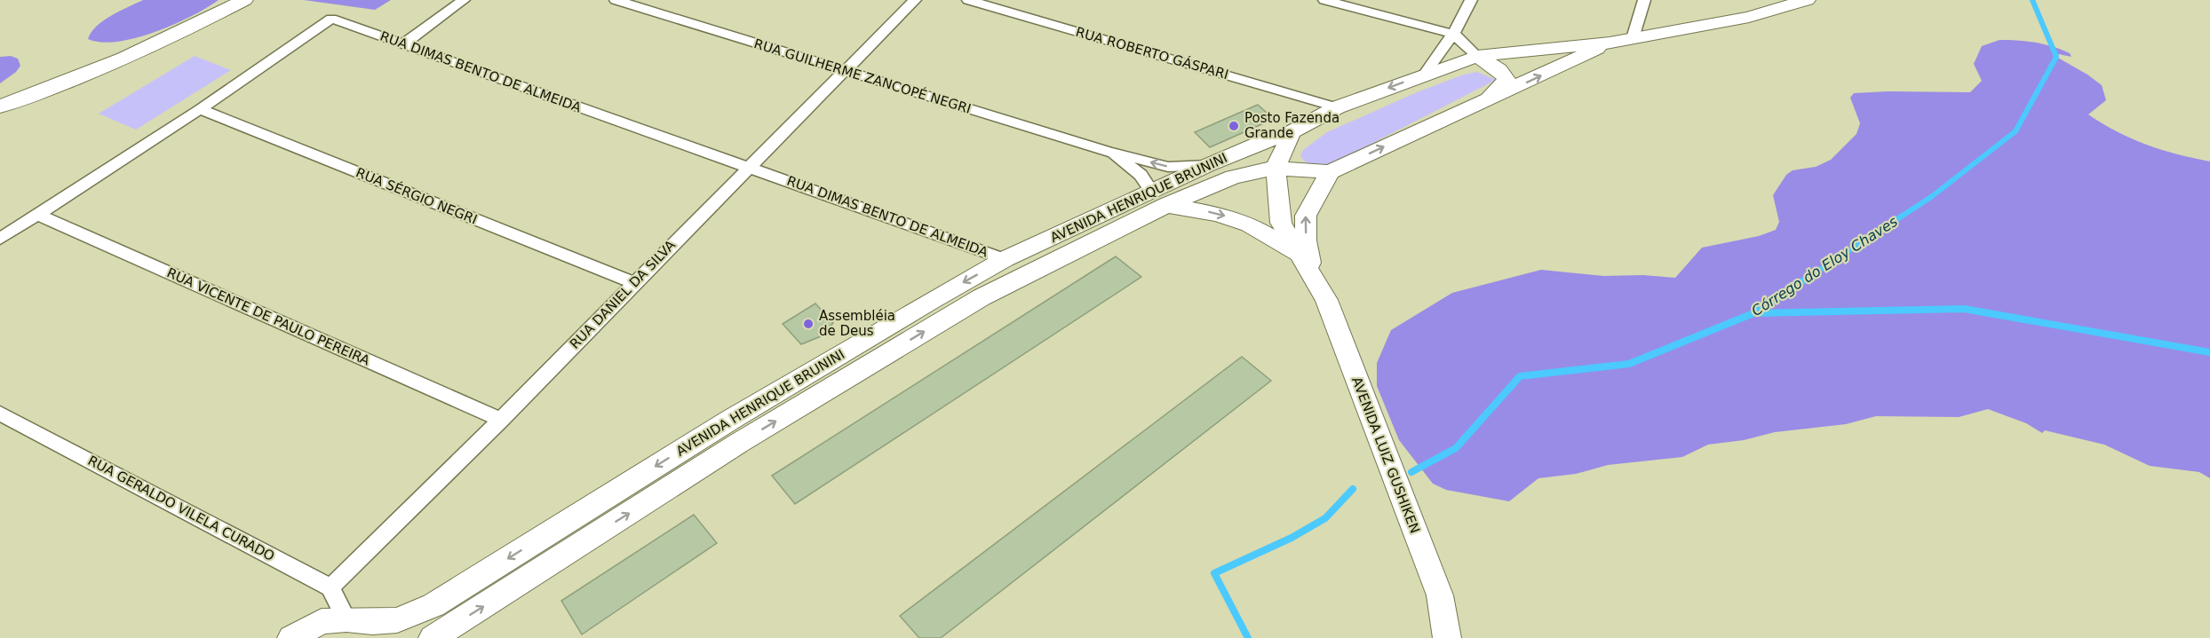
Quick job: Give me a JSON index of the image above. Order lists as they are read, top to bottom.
{
  "streets": {
    "main road": ["AVENIDA HENRIQUE BRUNINI", "AVENIDA LUIZ GUSHIKEN"],
    "street": [
      "RUA ROBERTO GÁSPARI",
      "RUA DIMAS BENTO DE ALMEIDA",
      "RUA GUILHERME ZANCOPÉ NEGRI",
      "RUA SÉRGIO NEGRI",
      "RUA DANIEL DA SILVA",
      "RUA VICENTE DE PAULO PEREIRA",
      "RUA GERALDO VILELA CURADO"
    ]
  },
  "crossings": [
    ["RUA ROBERTO GÁSPARI", "AVENIDA HENRIQUE BRUNINI"],
    ["RUA DIMAS BENTO DE ALMEIDA", "RUA SÉRGIO NEGRI"],
    ["RUA DIMAS BENTO DE ALMEIDA", "AVENIDA HENRIQUE BRUNINI"],
    ["RUA DIMAS BENTO DE ALMEIDA", "RUA DANIEL DA SILVA"],
    ["RUA DIMAS BENTO DE ALMEIDA", "RUA VICENTE DE PAULO PEREIRA"],
    ["RUA GUILHERME ZANCOPÉ NEGRI", "AVENIDA HENRIQUE BRUNINI"],
    ["RUA GUILHERME ZANCOPÉ NEGRI", "RUA DANIEL DA SILVA"],
    ["RUA SÉRGIO NEGRI", "RUA DANIEL DA SILVA"],
    ["AVENIDA HENRIQUE BRUNINI", "AVENIDA LUIZ GUSHIKEN"],
    ["RUA DANIEL DA SILVA", "RUA VICENTE DE PAULO PEREIRA"],
    ["RUA DANIEL DA SILVA", "RUA GERALDO VILELA CURADO"]
  ],
  "water": ["Córrego do Eloy Chaves"],
  "places": ["Posto Fazenda Grande", "Assembléia de Deus"]
}
